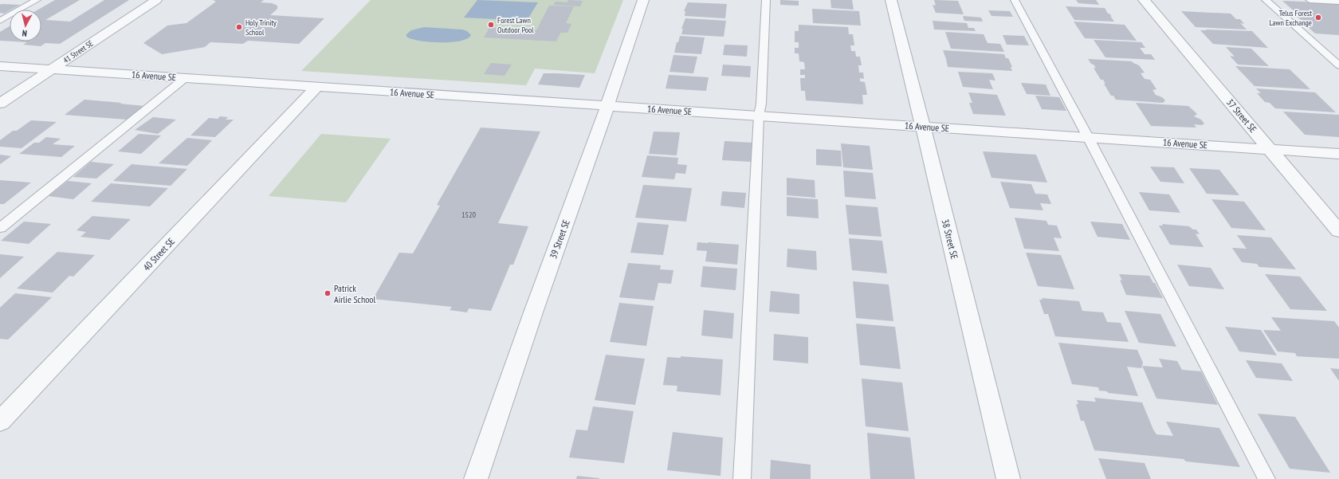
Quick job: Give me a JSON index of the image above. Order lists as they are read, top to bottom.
{
  "streets": {
    "street": [
      "41 Street SE",
      "16 Avenue SE",
      "37 Street SE",
      "39 Street SE",
      "38 Street SE",
      "40 Street SE"
    ]
  },
  "crossings": [
    ["41 Street SE", "16 Avenue SE"],
    ["16 Avenue SE", "37 Street SE"],
    ["16 Avenue SE", "39 Street SE"],
    ["16 Avenue SE", "38 Street SE"],
    ["16 Avenue SE", "40 Street SE"]
  ],
  "places": [
    "Telus Forest Lawn Exchange",
    "Forest Lawn Outdoor Pool",
    "Holy Trinity School",
    "Patrick Airlie School"
  ],
  "house_numbers": ["1520"],
  "north": "bottom"
}
